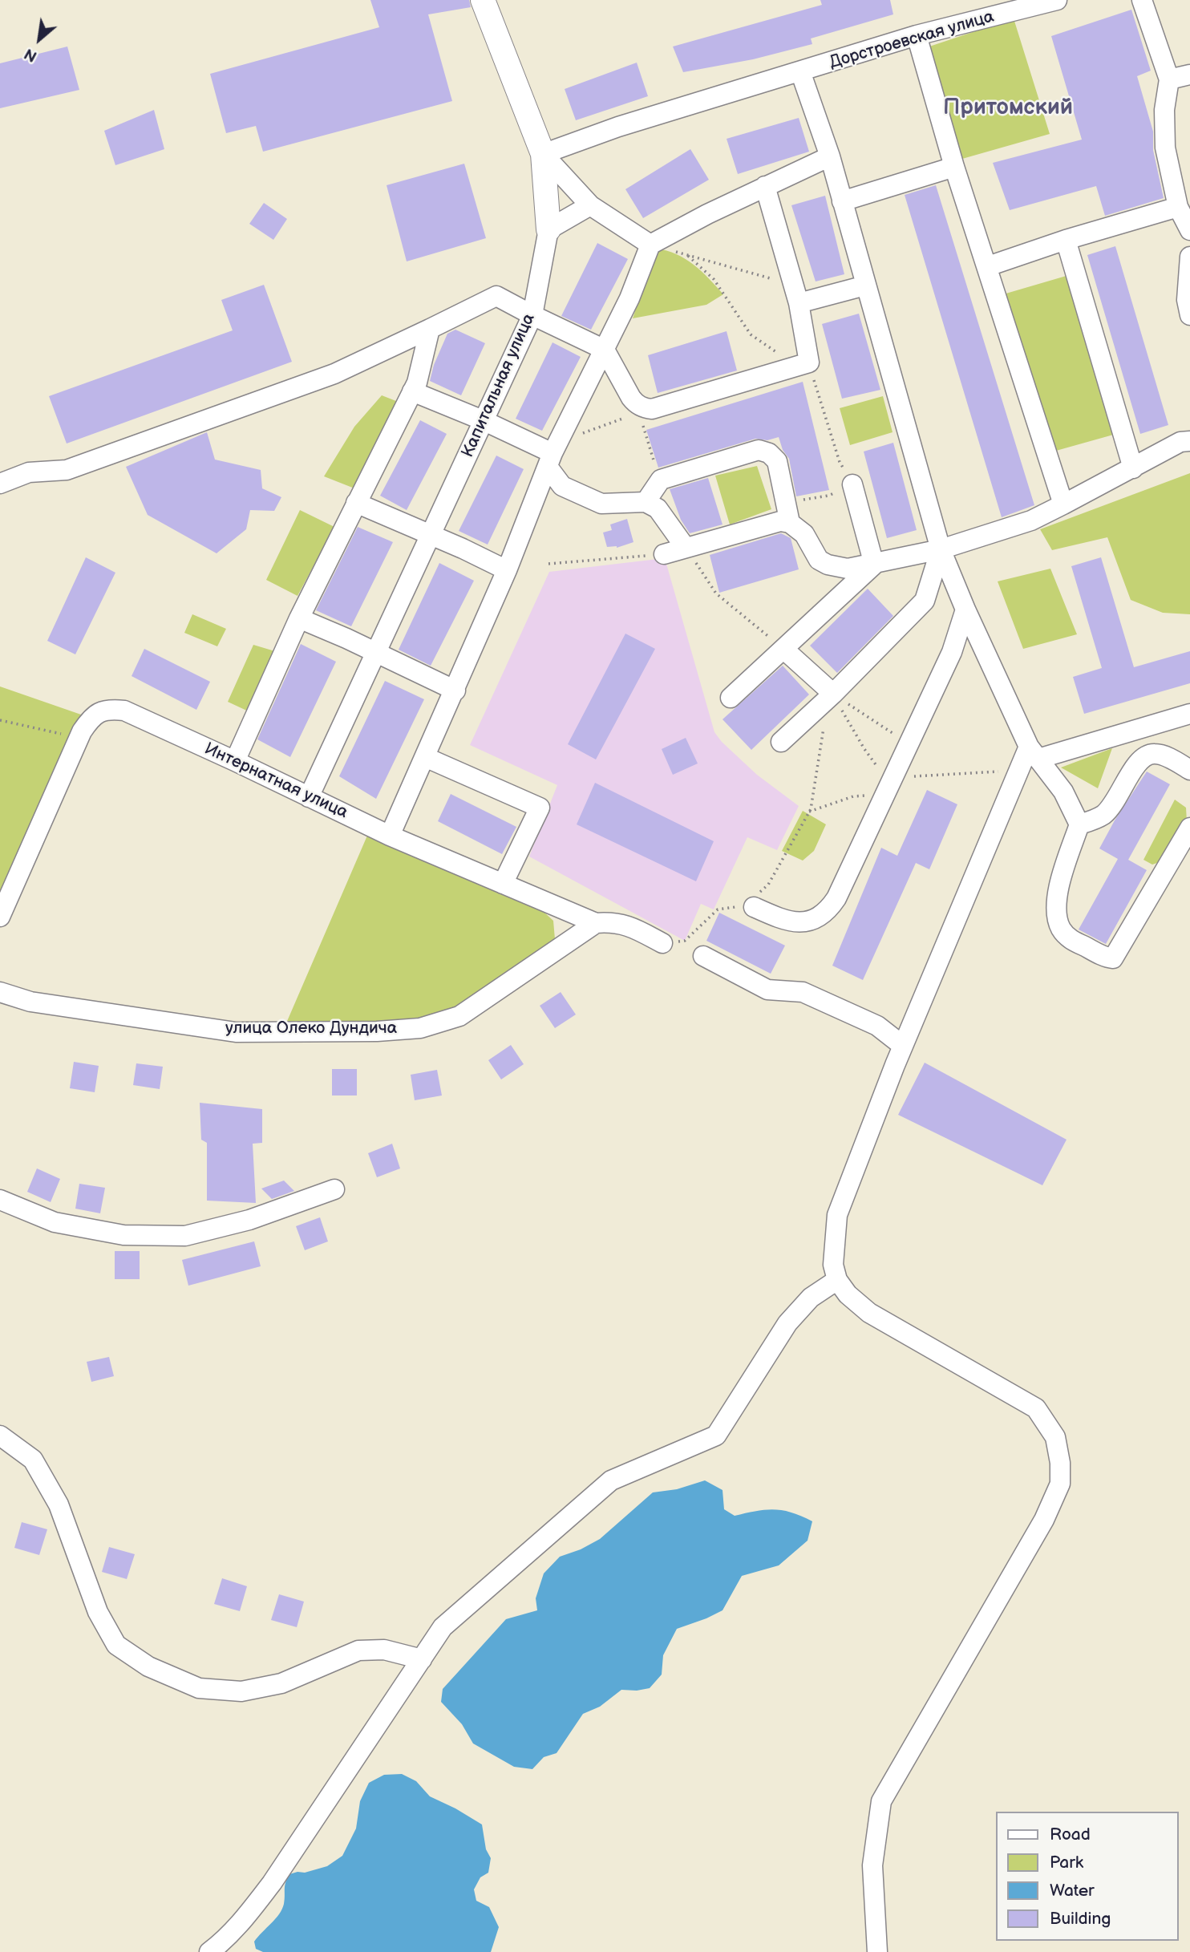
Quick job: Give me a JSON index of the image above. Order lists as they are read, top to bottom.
{
  "streets": {
    "street": [
      "Дорстроевская улица",
      "Капитальная улица",
      "Интернатная улица",
      "улица Олеко Дундича"
    ]
  },
  "crossings": [
    ["Капитальная улица", "Интернатная улица"],
    ["Интернатная улица", "улица Олеко Дундича"]
  ],
  "districts": ["Притомский"],
  "legend": [
    "Road",
    "Park",
    "Water",
    "Building"
  ],
  "north": "bottom left"
}
